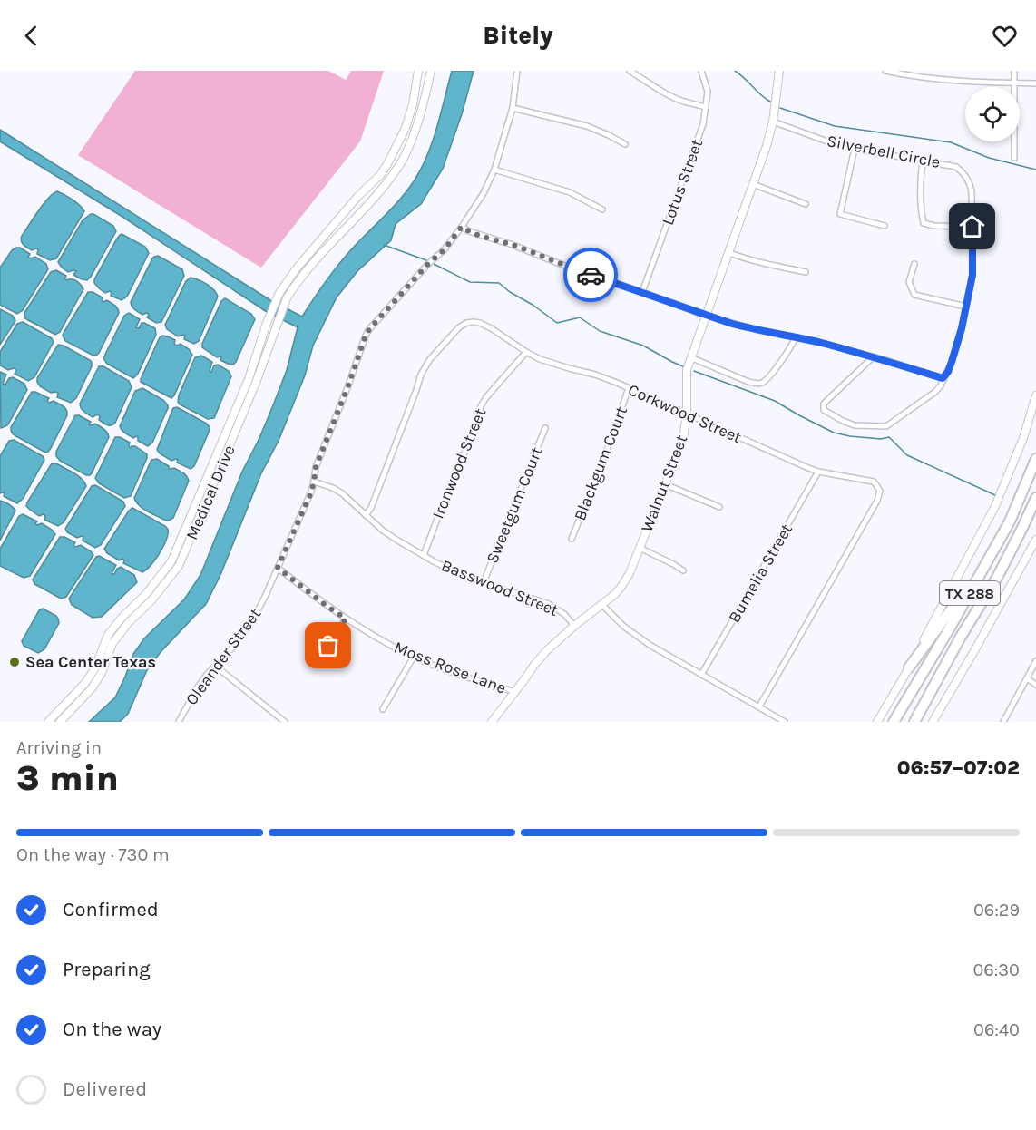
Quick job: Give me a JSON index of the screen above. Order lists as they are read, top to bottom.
{
  "streets": {
    "highway": ["TX 288"],
    "street": [
      "Silverbell Circle",
      "Lotus Street",
      "Corkwood Street",
      "Ironwood Street",
      "Blackgum Court",
      "Walnut Street",
      "Medical Drive",
      "Sweetgum Court",
      "Bumelia Street",
      "Basswood Street",
      "Oleander Street",
      "Moss Rose Lane"
    ]
  },
  "crossings": [
    ["Silverbell Circle", "Walnut Street"],
    ["Corkwood Street", "Ironwood Street"],
    ["Corkwood Street", "Blackgum Court"],
    ["Corkwood Street", "Walnut Street"],
    ["Corkwood Street", "Bumelia Street"],
    ["Corkwood Street", "Basswood Street"],
    ["Ironwood Street", "Basswood Street"],
    ["Walnut Street", "Basswood Street"],
    ["Walnut Street", "Moss Rose Lane"],
    ["Sweetgum Court", "Basswood Street"],
    ["Basswood Street", "Oleander Street"],
    ["Oleander Street", "Moss Rose Lane"]
  ],
  "places": ["Sea Center Texas"],
  "page": {
    "header": "Bitely",
    "heading": ["3 min", "Arriving in", "06:57–07:02"],
    "bar": "On the way · 730 m",
    "list": [
      ["Confirmed", "06:29"],
      ["Preparing", "06:30"],
      ["On the way", "06:40"],
      "Delivered"
    ]
  }
}
